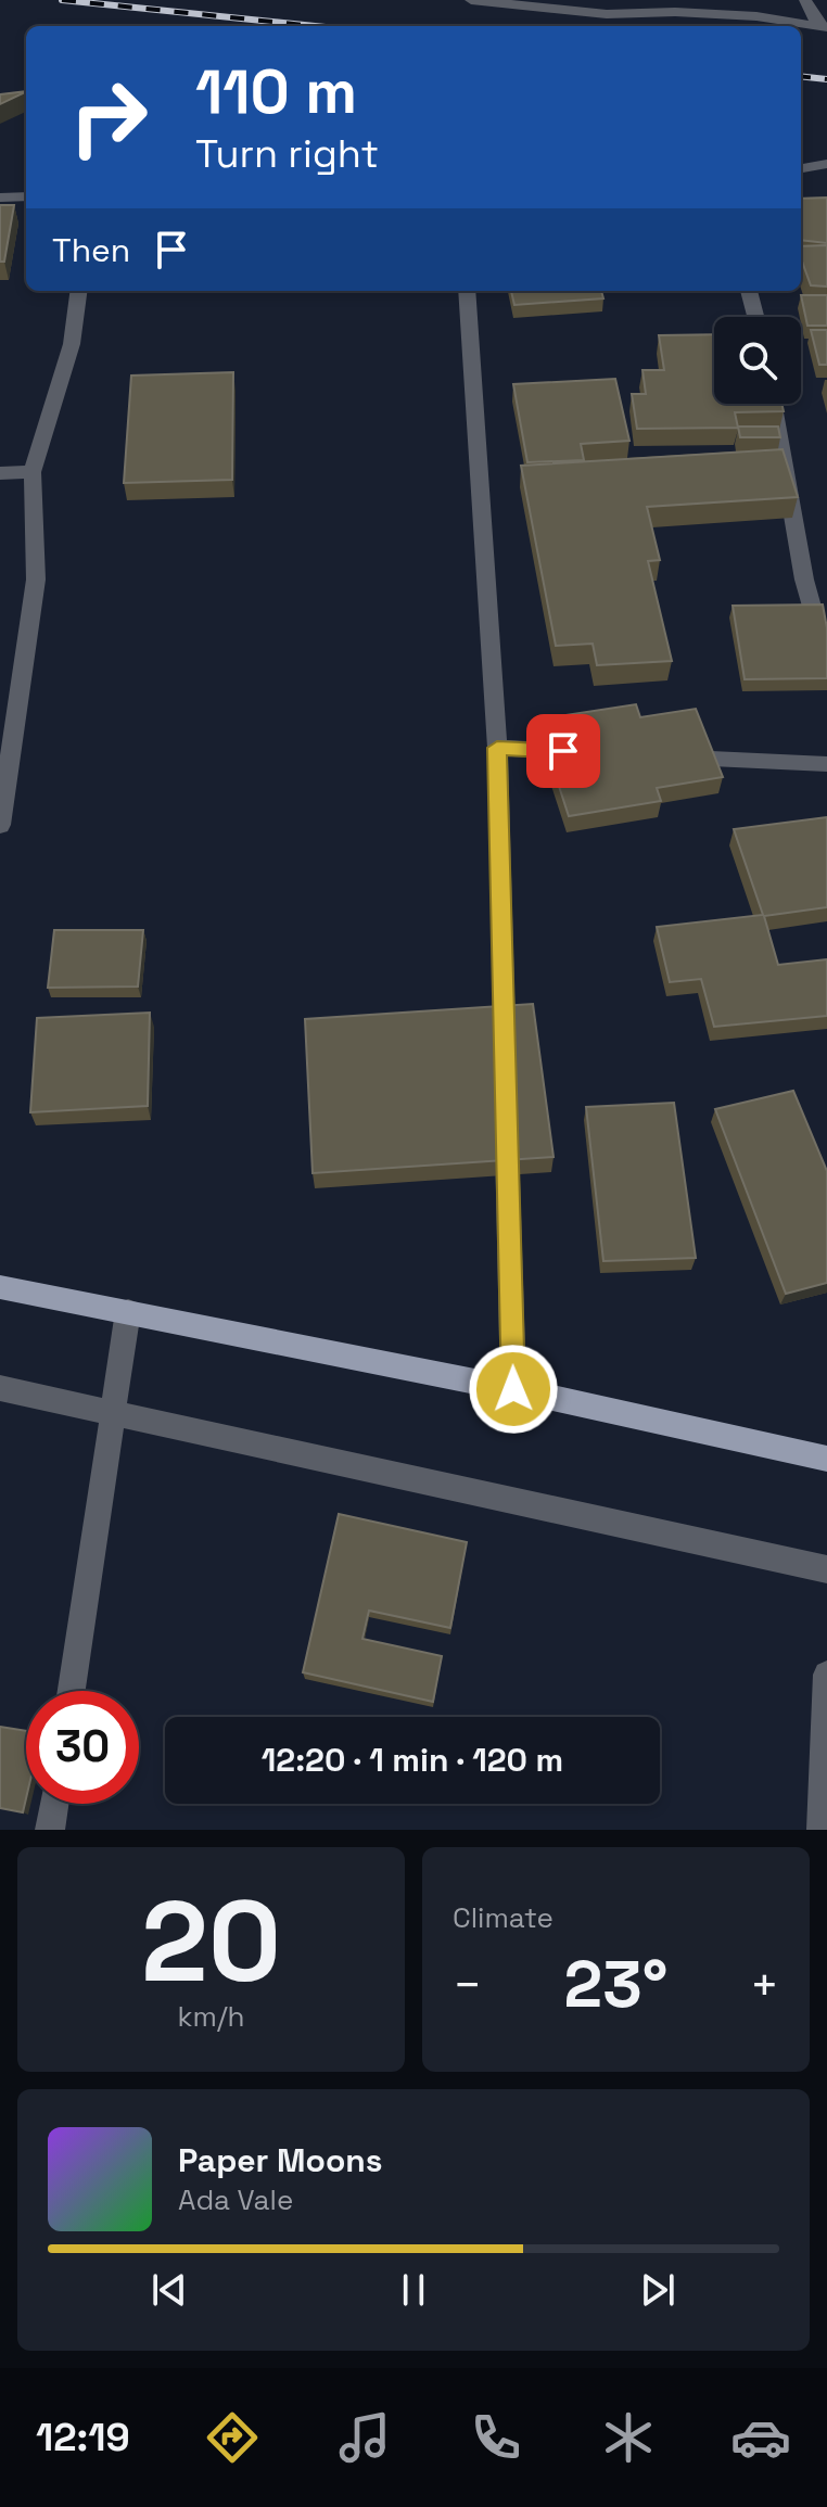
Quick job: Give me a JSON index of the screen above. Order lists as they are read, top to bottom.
{
  "page": {
    "turn": ["110 m", "Turn right"],
    "then": "Then",
    "limit": "30",
    "trip": "12:20 · 1 min · 120 m",
    "tile": [
      ["20", "km/h"],
      "Climate"
    ],
    "heat": ["−", "23°", "+"],
    "song": ["Paper Moons", "Ada Vale"],
    "tabs": "12:19"
  }
}
